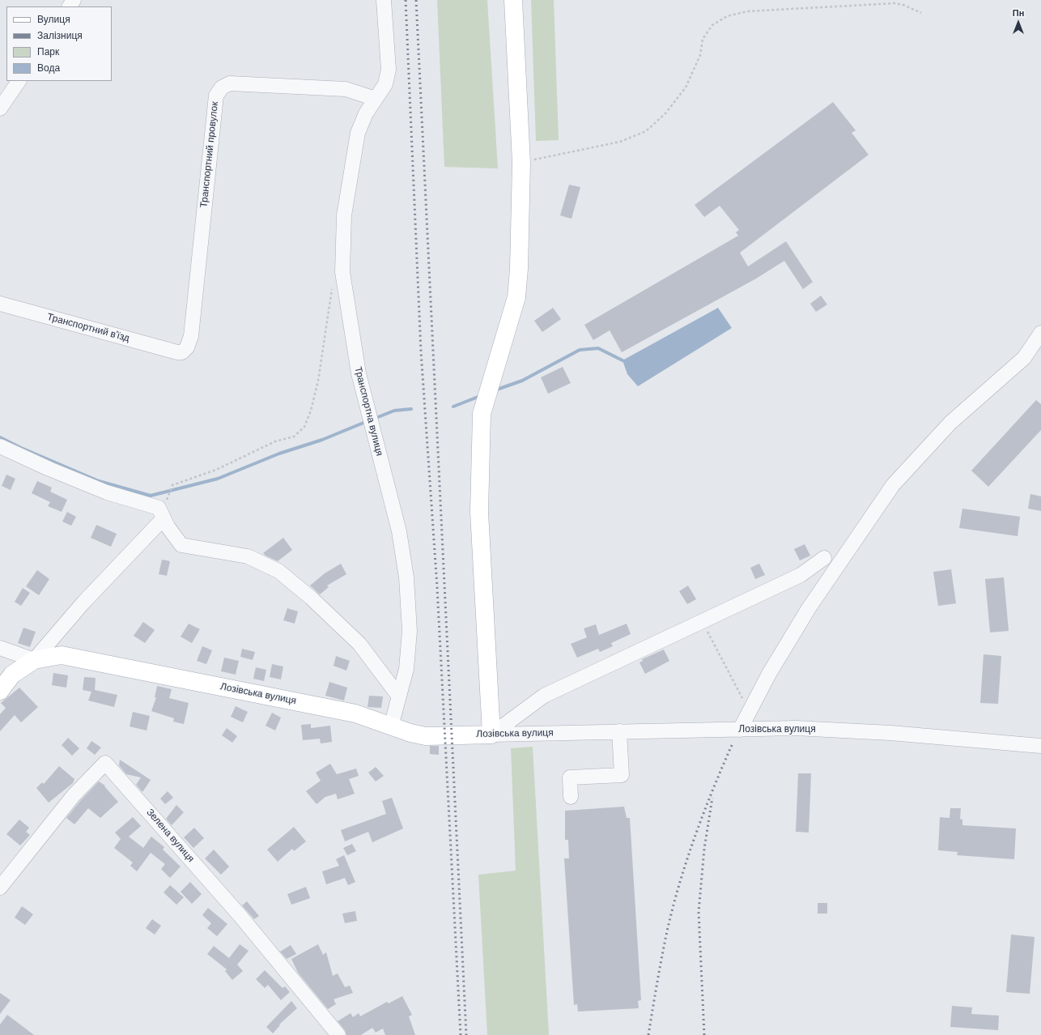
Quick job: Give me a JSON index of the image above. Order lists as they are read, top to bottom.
{
  "streets": {
    "main road": ["Лозівська вулиця"],
    "street": [
      "Транспортний провулок",
      "Транспортний в'їзд",
      "Транспортна вулиця",
      "Зелена вулиця"
    ]
  },
  "crossings": [
    ["Транспортний провулок", "Транспортний в'їзд"],
    ["Транспортний провулок", "Транспортна вулиця"],
    ["Транспортна вулиця", "Лозівська вулиця"]
  ],
  "legend": [
    "Вулиця",
    "Залізниця",
    "Парк",
    "Вода"
  ],
  "north": "top"
}
